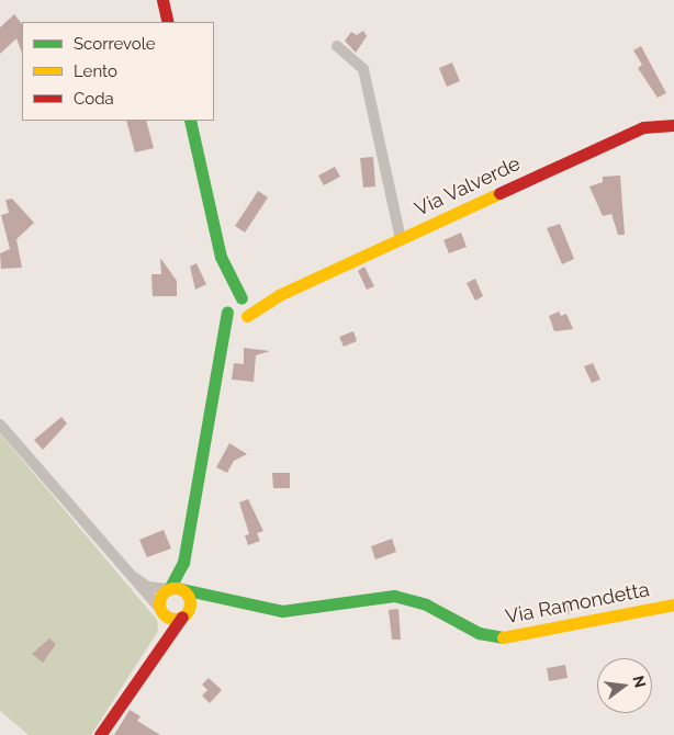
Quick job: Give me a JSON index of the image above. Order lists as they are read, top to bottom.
{
  "streets": {
    "street": ["Via Valverde", "Via Ramondetta"]
  },
  "legend": ["Scorrevole", "Lento", "Coda"],
  "north": "right"
}
